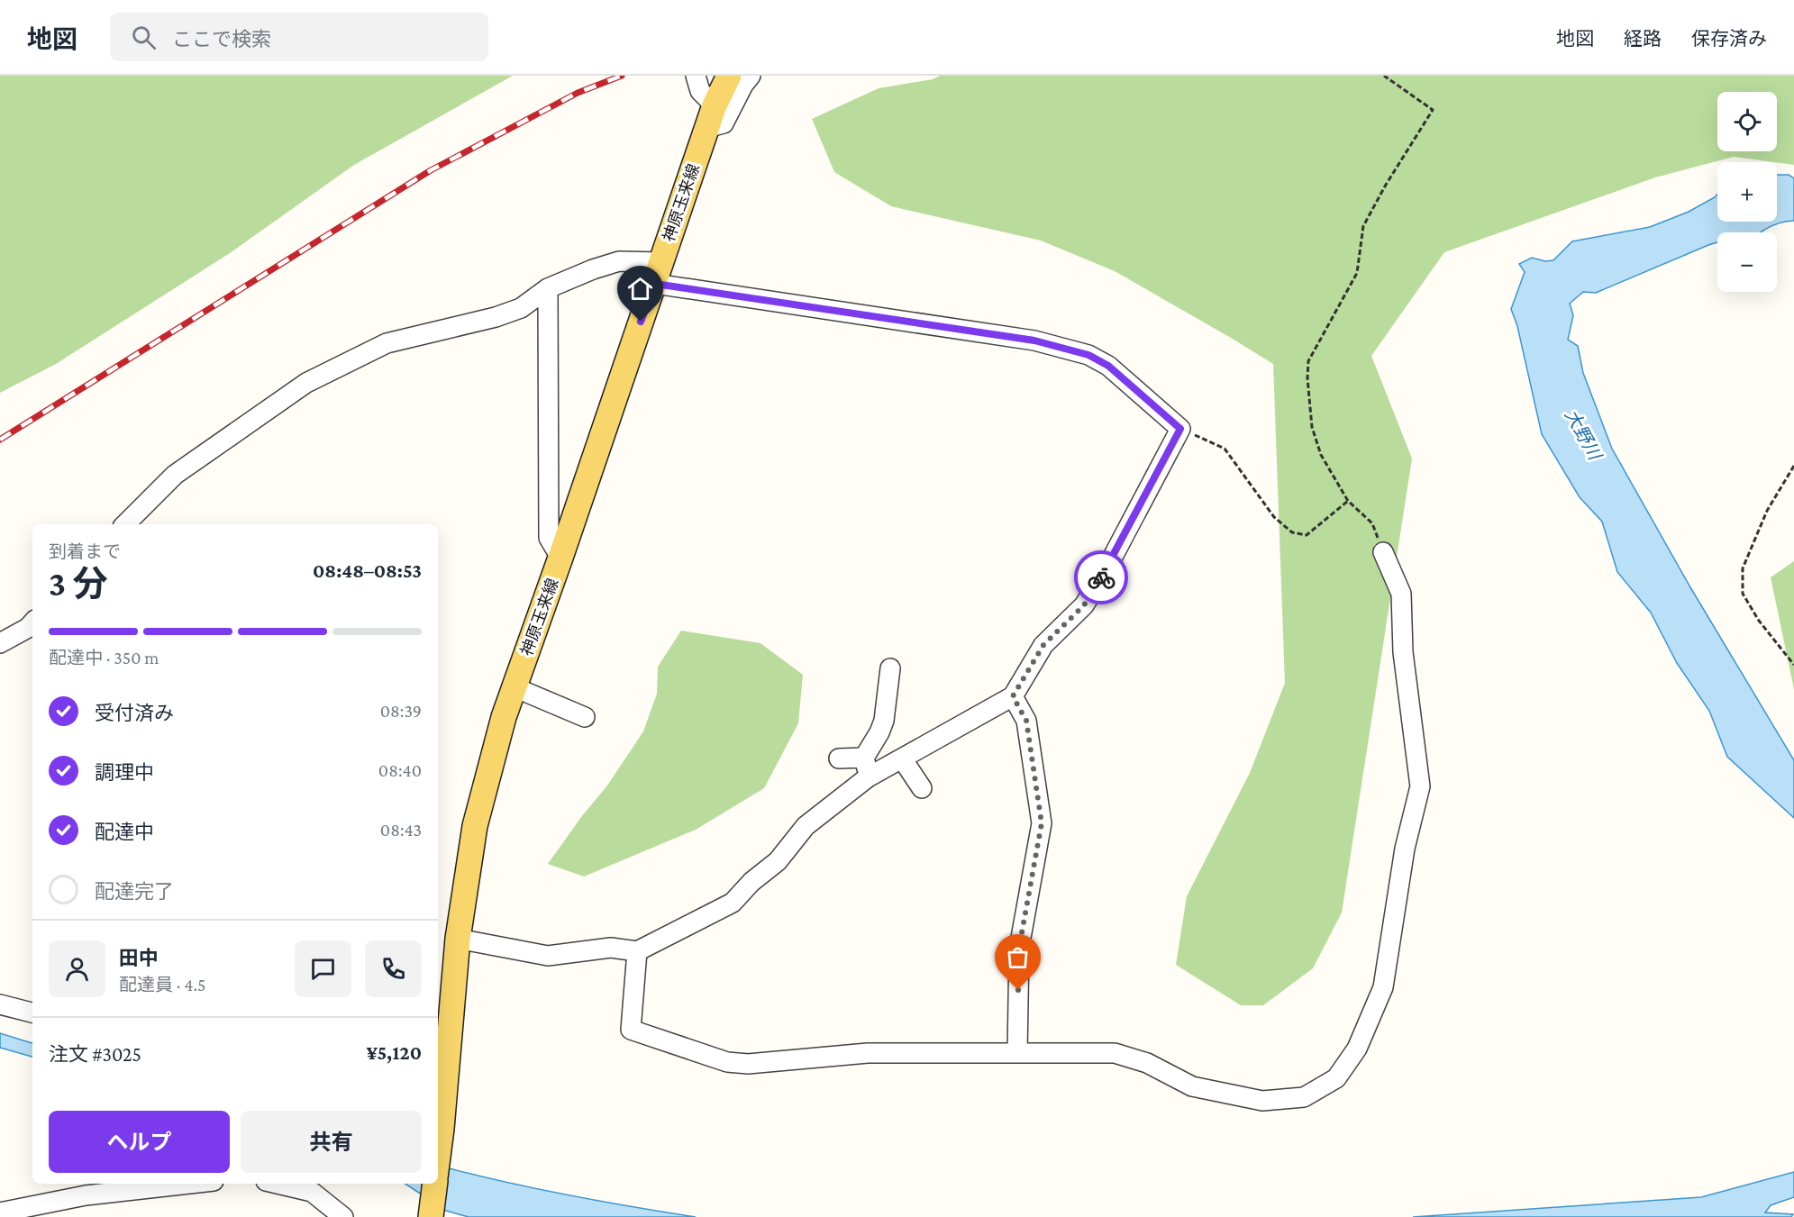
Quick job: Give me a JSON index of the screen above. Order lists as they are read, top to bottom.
{
  "streets": {
    "main road": ["神原玉来線"]
  },
  "water": ["大野川"],
  "page": {
    "header": "地図",
    "search": "ここで検索",
    "nav": ["地図", "経路", "保存済み"],
    "map_buttons": ["+", "−"],
    "heading": ["3 分", "到着まで", "08:48–08:53"],
    "panel": [
      "田中",
      "配達員 · 4.5",
      "注文 #3025",
      "¥5,120"
    ],
    "bar": "配達中 · 350 m",
    "list": [
      ["受付済み", "08:39"],
      ["調理中", "08:40"],
      ["配達中", "08:43"],
      "配達完了"
    ],
    "buttons": ["ヘルプ", "共有"]
  }
}
